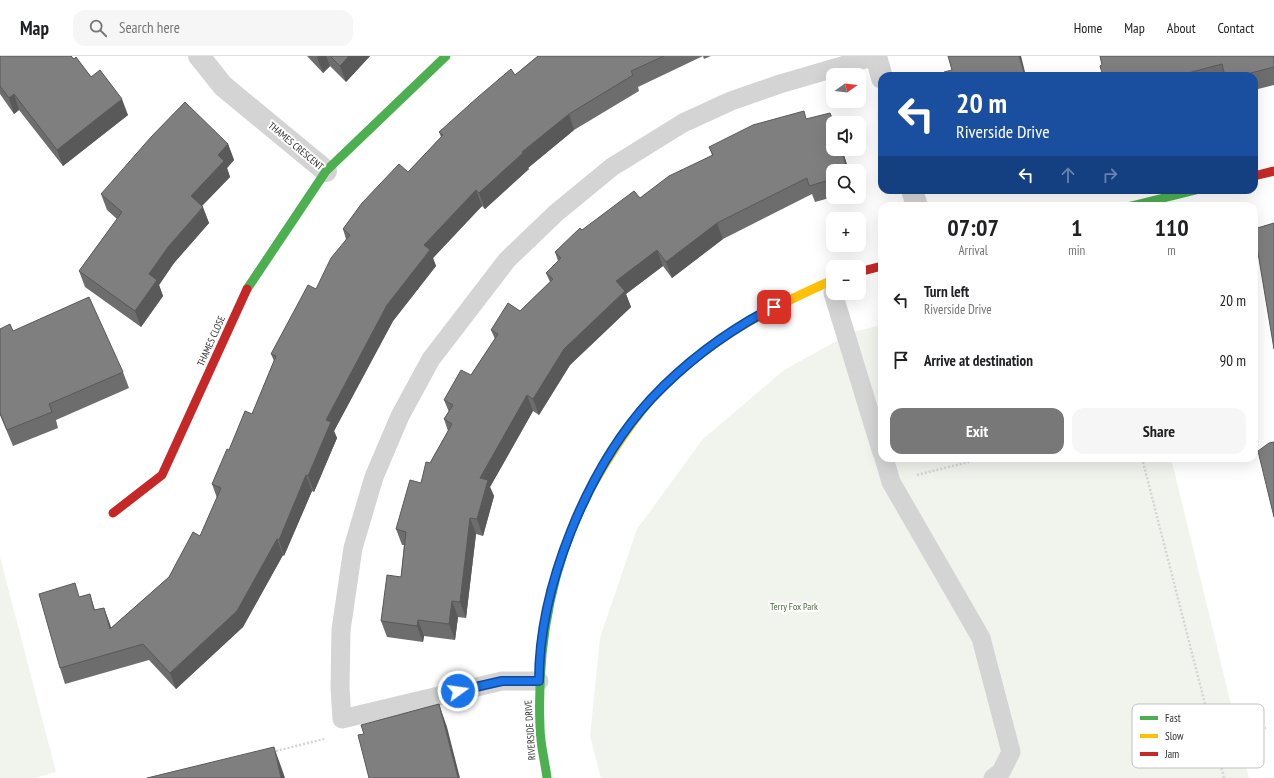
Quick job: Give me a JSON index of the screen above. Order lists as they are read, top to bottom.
{
  "streets": {
    "street": ["THAMES CRESCENT", "THAMES CLOSE", "RIVERSIDE DRIVE"]
  },
  "crossings": [
    ["THAMES CRESCENT", "THAMES CLOSE"]
  ],
  "parks": ["Terry Fox Park"],
  "legend": ["Fast", "Slow", "Jam"],
  "north": "right",
  "page": {
    "header": "Map",
    "search": "Search here",
    "nav": [
      "Home",
      "Map",
      "About",
      "Contact"
    ],
    "map_buttons": ["+", "−"],
    "turn": ["20 m", "Riverside Drive"],
    "eta": [
      "07:07",
      "Arrival",
      "1",
      "min",
      "110",
      "m"
    ],
    "list": [
      {
        "name": "Turn left",
        "note": "Riverside Drive",
        "value": "20 m"
      },
      {
        "name": "Arrive at destination",
        "value": "90 m"
      }
    ],
    "buttons": ["Exit", "Share"]
  }
}
